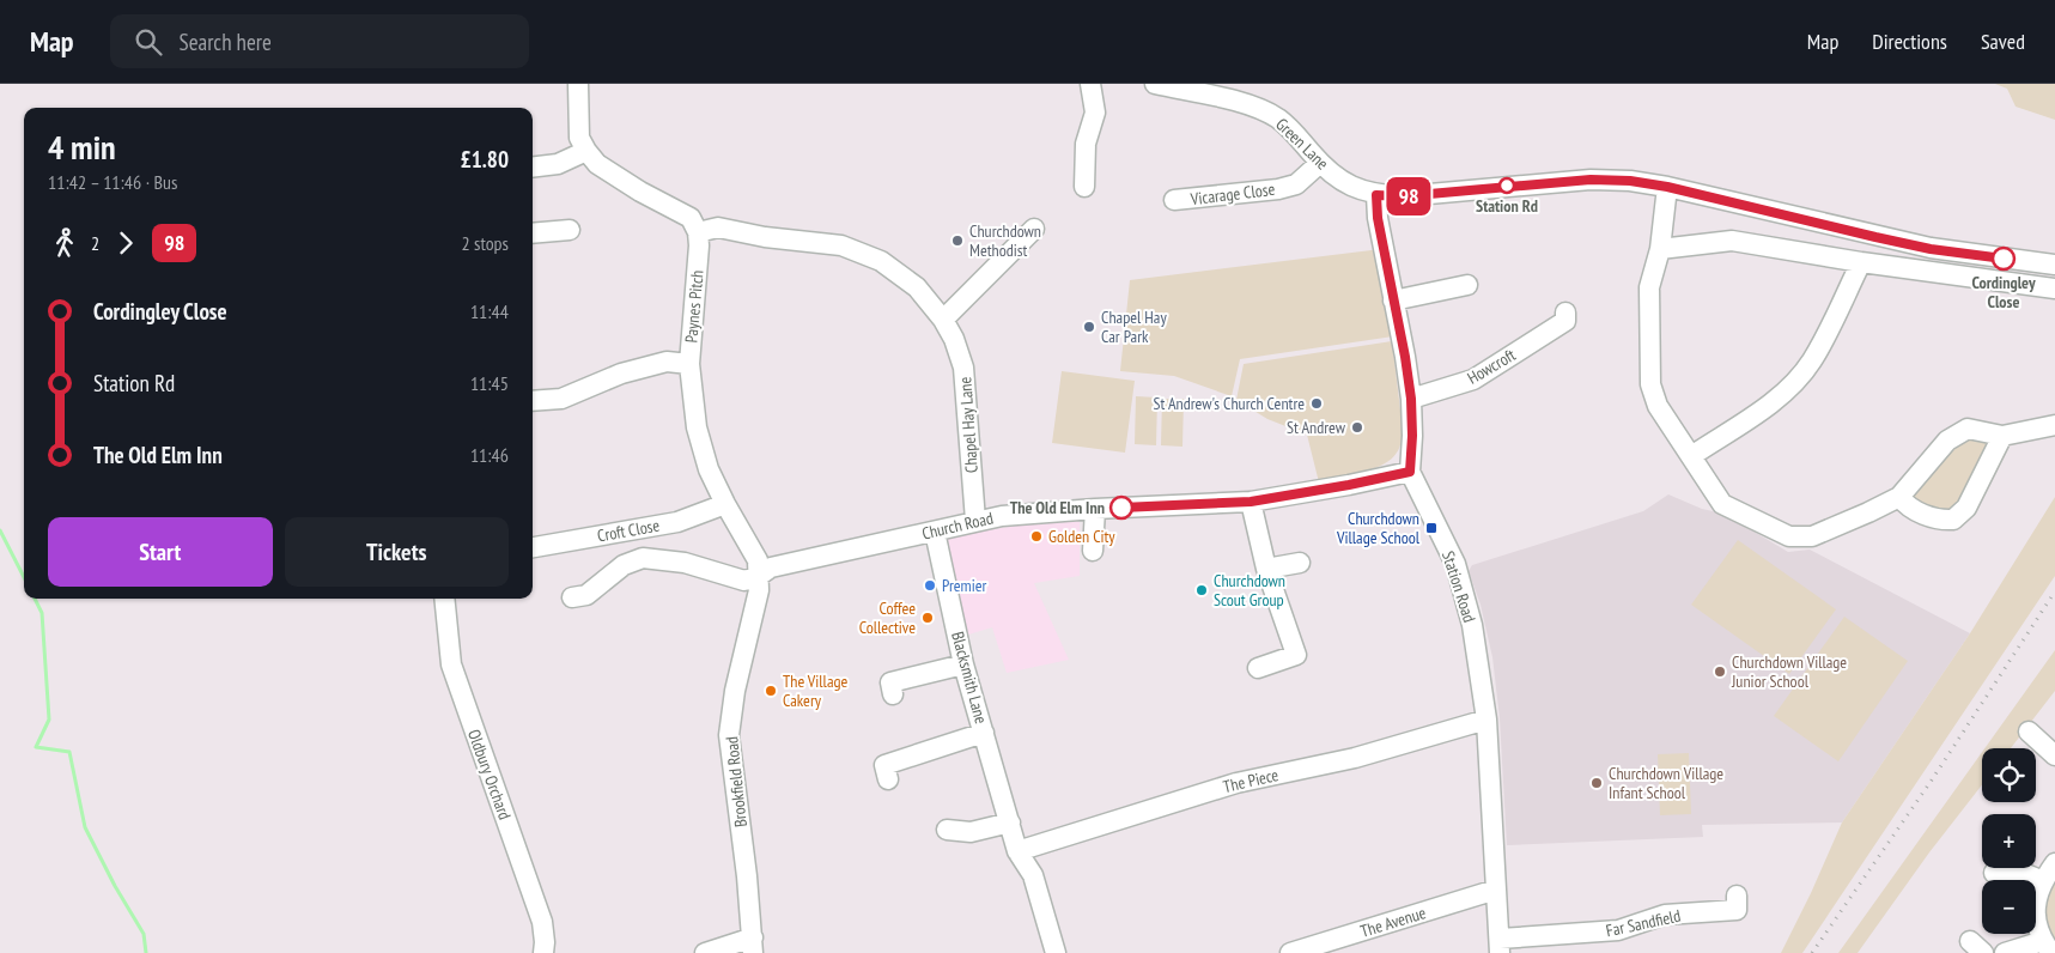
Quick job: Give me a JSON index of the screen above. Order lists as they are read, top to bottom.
{
  "streets": {
    "street": [
      "Green Lane",
      "Vicarage Close",
      "Paynes Pitch",
      "Howcroft",
      "Chapel Hay Lane",
      "Church Road",
      "Croft Close",
      "Station Road",
      "Blacksmith Lane",
      "Oldbury Orchard",
      "The Piece",
      "Brookfield Road",
      "The Avenue",
      "Far Sandfield"
    ]
  },
  "crossings": [
    ["Green Lane", "Vicarage Close"],
    ["Paynes Pitch", "Chapel Hay Lane"],
    ["Paynes Pitch", "Church Road"],
    ["Paynes Pitch", "Croft Close"],
    ["Paynes Pitch", "Brookfield Road"],
    ["Chapel Hay Lane", "Church Road"],
    ["Church Road", "Station Road"],
    ["Church Road", "Blacksmith Lane"],
    ["Church Road", "Brookfield Road"],
    ["Station Road", "The Piece"],
    ["Station Road", "The Avenue"],
    ["Station Road", "Far Sandfield"],
    ["Blacksmith Lane", "The Piece"]
  ],
  "places": {
    "other": [
      "Station Rd",
      "Churchdown Methodist",
      "Cordingley Close",
      "Chapel Hay Car Park",
      "St Andrew's Church Centre",
      "St Andrew",
      "The Old Elm Inn",
      "Golden City",
      "Premier",
      "Churchdown Scout Group",
      "Coffee Collective",
      "Churchdown Village Junior School",
      "The Village Cakery",
      "Churchdown Village Infant School"
    ],
    "transit": ["Churchdown Village School"]
  },
  "lines": ["bus line 98"],
  "page": {
    "header": "Map",
    "search": "Search here",
    "nav": ["Map", "Directions", "Saved"],
    "on_map": "98",
    "heading": ["4 min", "11:42 – 11:46 · Bus", "£1.80"],
    "legs": ["2", "98", "2 stops"],
    "list": [
      {
        "name": "Cordingley Close",
        "value": "11:44"
      },
      {
        "name": "Station Rd",
        "value": "11:45"
      },
      {
        "name": "The Old Elm Inn",
        "value": "11:46"
      }
    ],
    "buttons": ["Start", "Tickets"],
    "map_buttons": ["+", "−"]
  }
}
